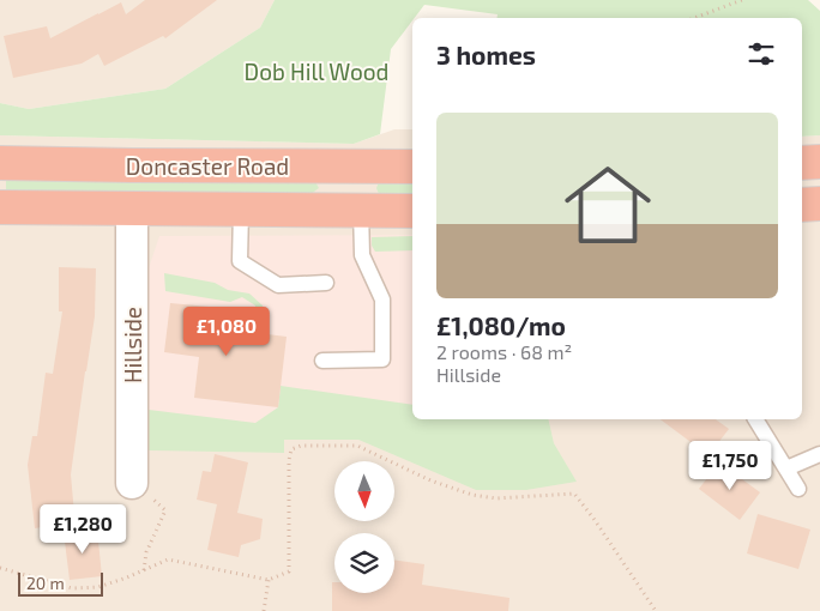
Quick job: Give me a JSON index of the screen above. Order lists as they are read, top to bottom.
{
  "streets": {
    "highway": ["Doncaster Road"],
    "street": ["Hillside"]
  },
  "crossings": [
    ["Doncaster Road", "Hillside"]
  ],
  "parks": ["Dob Hill Wood"],
  "scale_bar": "20 m",
  "north": "bottom",
  "page": {
    "heading": "3 homes",
    "list": [
      {
        "name": "£1,080/mo",
        "note": "2 rooms · 68 m² · Hillside"
      }
    ],
    "price": ["£1,080", "£1,750", "£1,280"],
    "scale": "20 m"
  }
}
